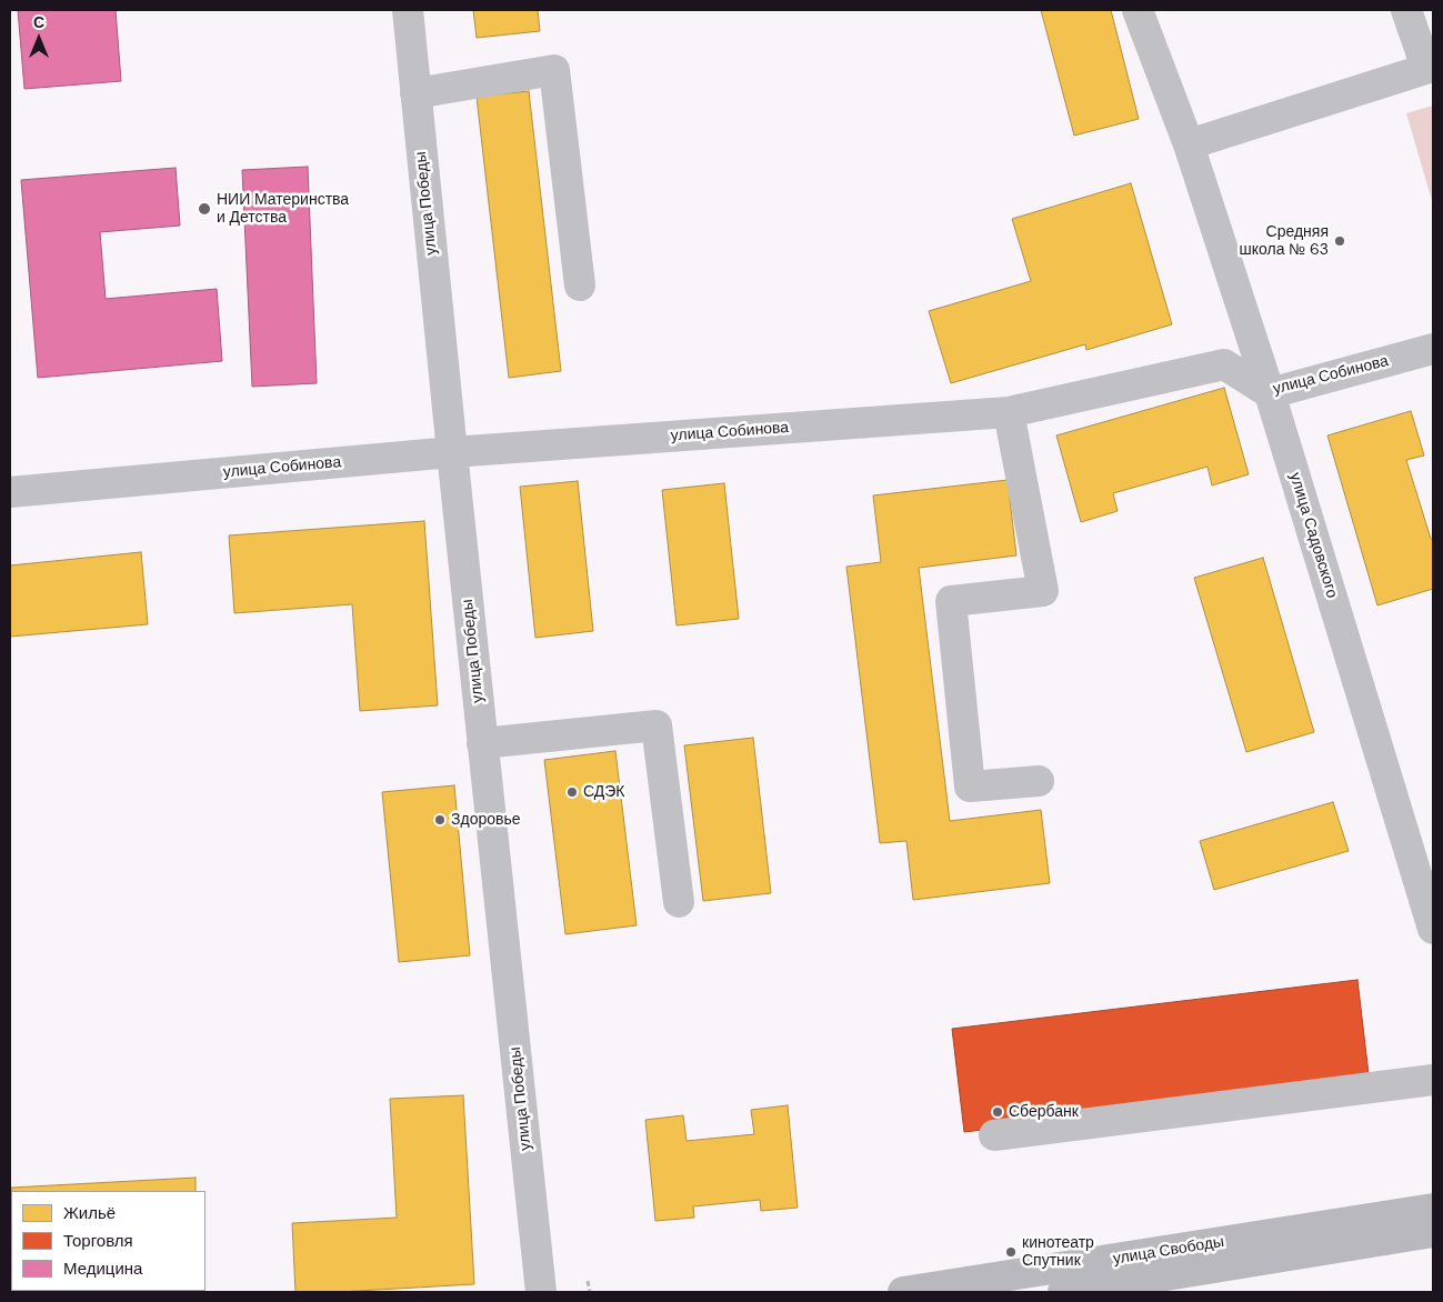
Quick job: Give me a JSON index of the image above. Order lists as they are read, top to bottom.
{
  "streets": {
    "main road": ["улица Свободы"],
    "street": ["улица Победы", "улица Собинова", "улица Садовского"]
  },
  "crossings": [
    ["улица Победы", "улица Собинова"],
    ["улица Собинова", "улица Садовского"]
  ],
  "places": [
    "НИИ Материнства и Детства",
    "Средняя школа № 63",
    "СДЭК",
    "Здоровье",
    "Сбербанк",
    "кинотеатр Спутник"
  ],
  "legend": ["Жильё", "Торговля", "Медицина"],
  "north": "top"
}
